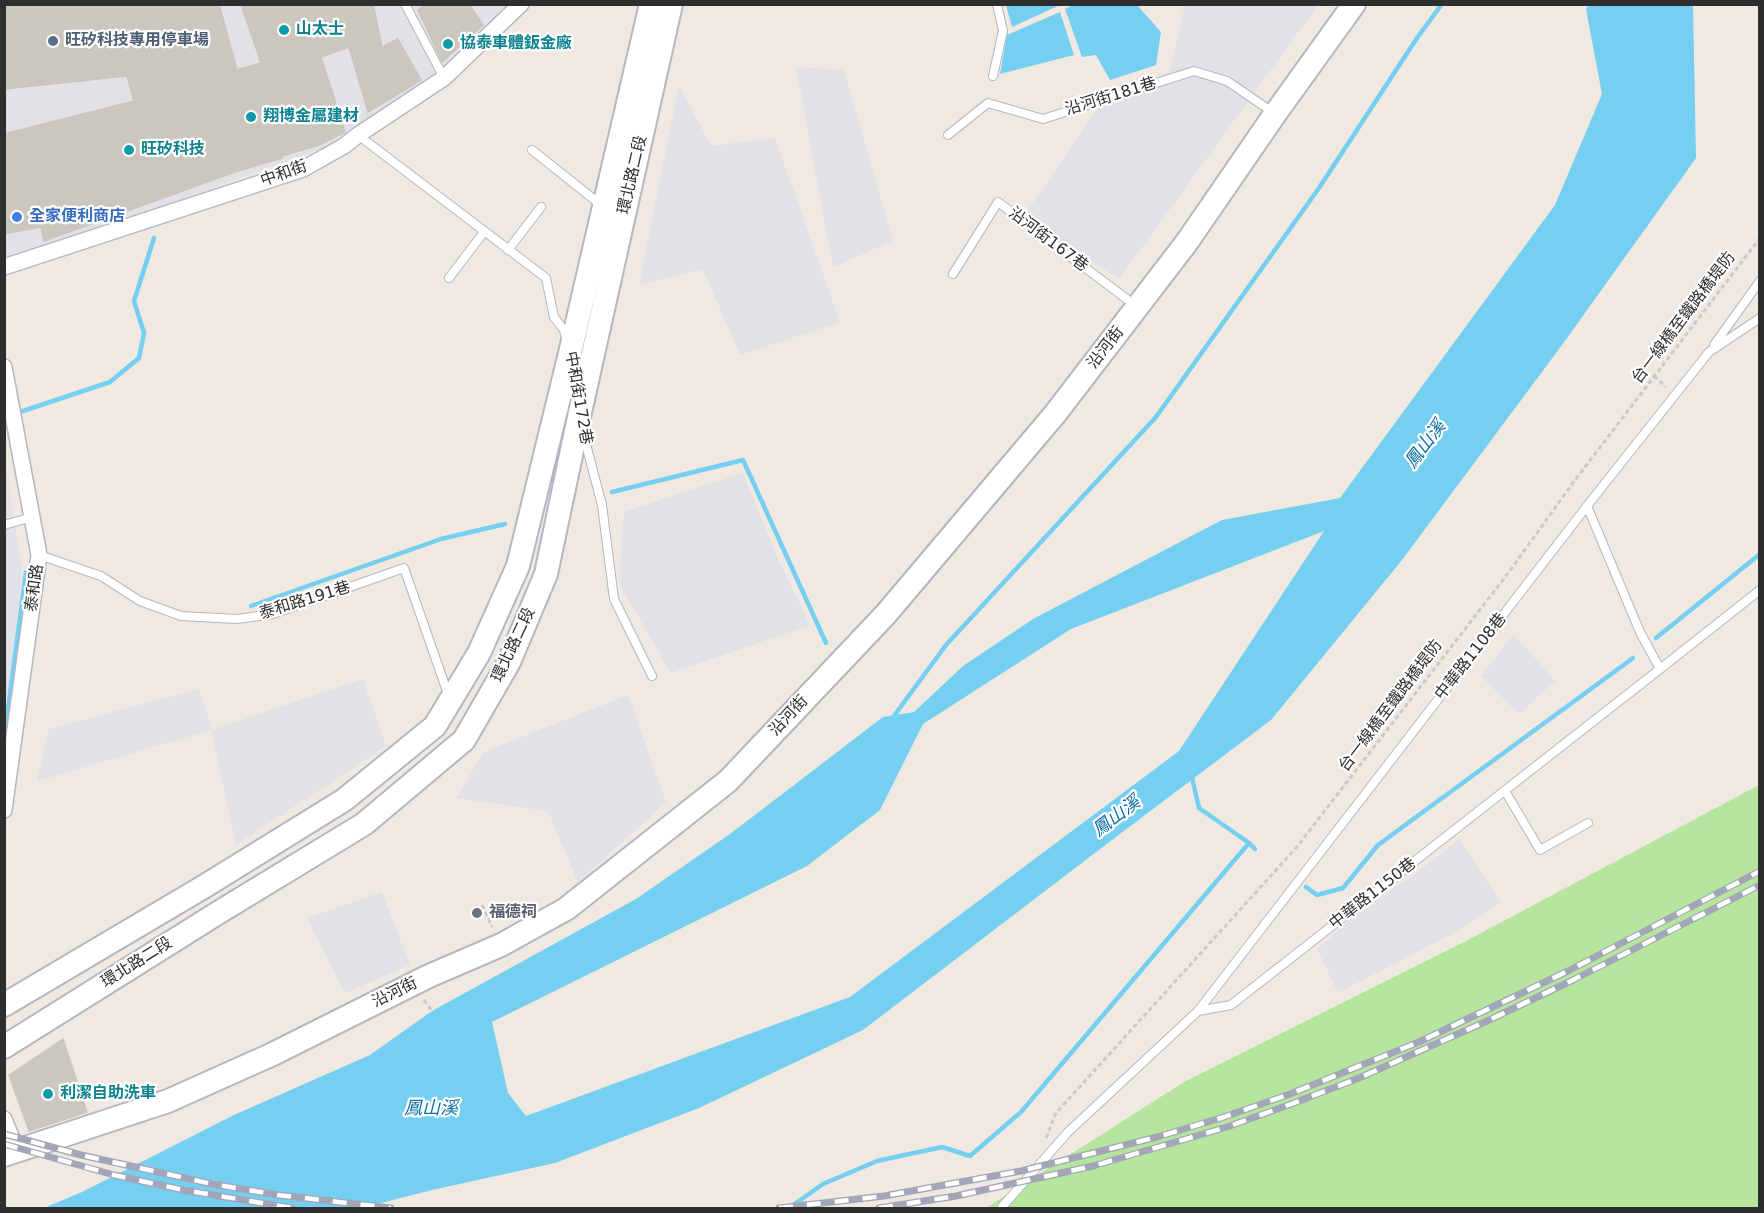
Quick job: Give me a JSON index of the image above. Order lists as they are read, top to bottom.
{
  "streets": {
    "street": [
      "中和街",
      "環北路二段",
      "沿河街",
      "泰和路"
    ],
    "lane": [
      "沿河街181巷",
      "沿河街167巷",
      "中和街172巷",
      "泰和路191巷",
      "中華路1108巷",
      "中華路1150巷"
    ],
    "path": ["台一線橋至鐵路橋堤防"]
  },
  "crossings": [
    ["沿河街181巷", "沿河街"],
    ["中和街", "中和街172巷"],
    ["環北路二段", "中和街172巷"],
    ["環北路二段", "泰和路191巷"],
    ["沿河街167巷", "沿河街"],
    ["泰和路", "泰和路191巷"],
    ["中華路1108巷", "中華路1150巷"]
  ],
  "water": ["鳳山溪"],
  "places": [
    "山太士",
    "旺矽科技專用停車場",
    "協泰車體鈑金廠",
    "翔博金屬建材",
    "旺矽科技",
    "全家便利商店",
    "福德祠",
    "利潔自助洗車"
  ]
}
